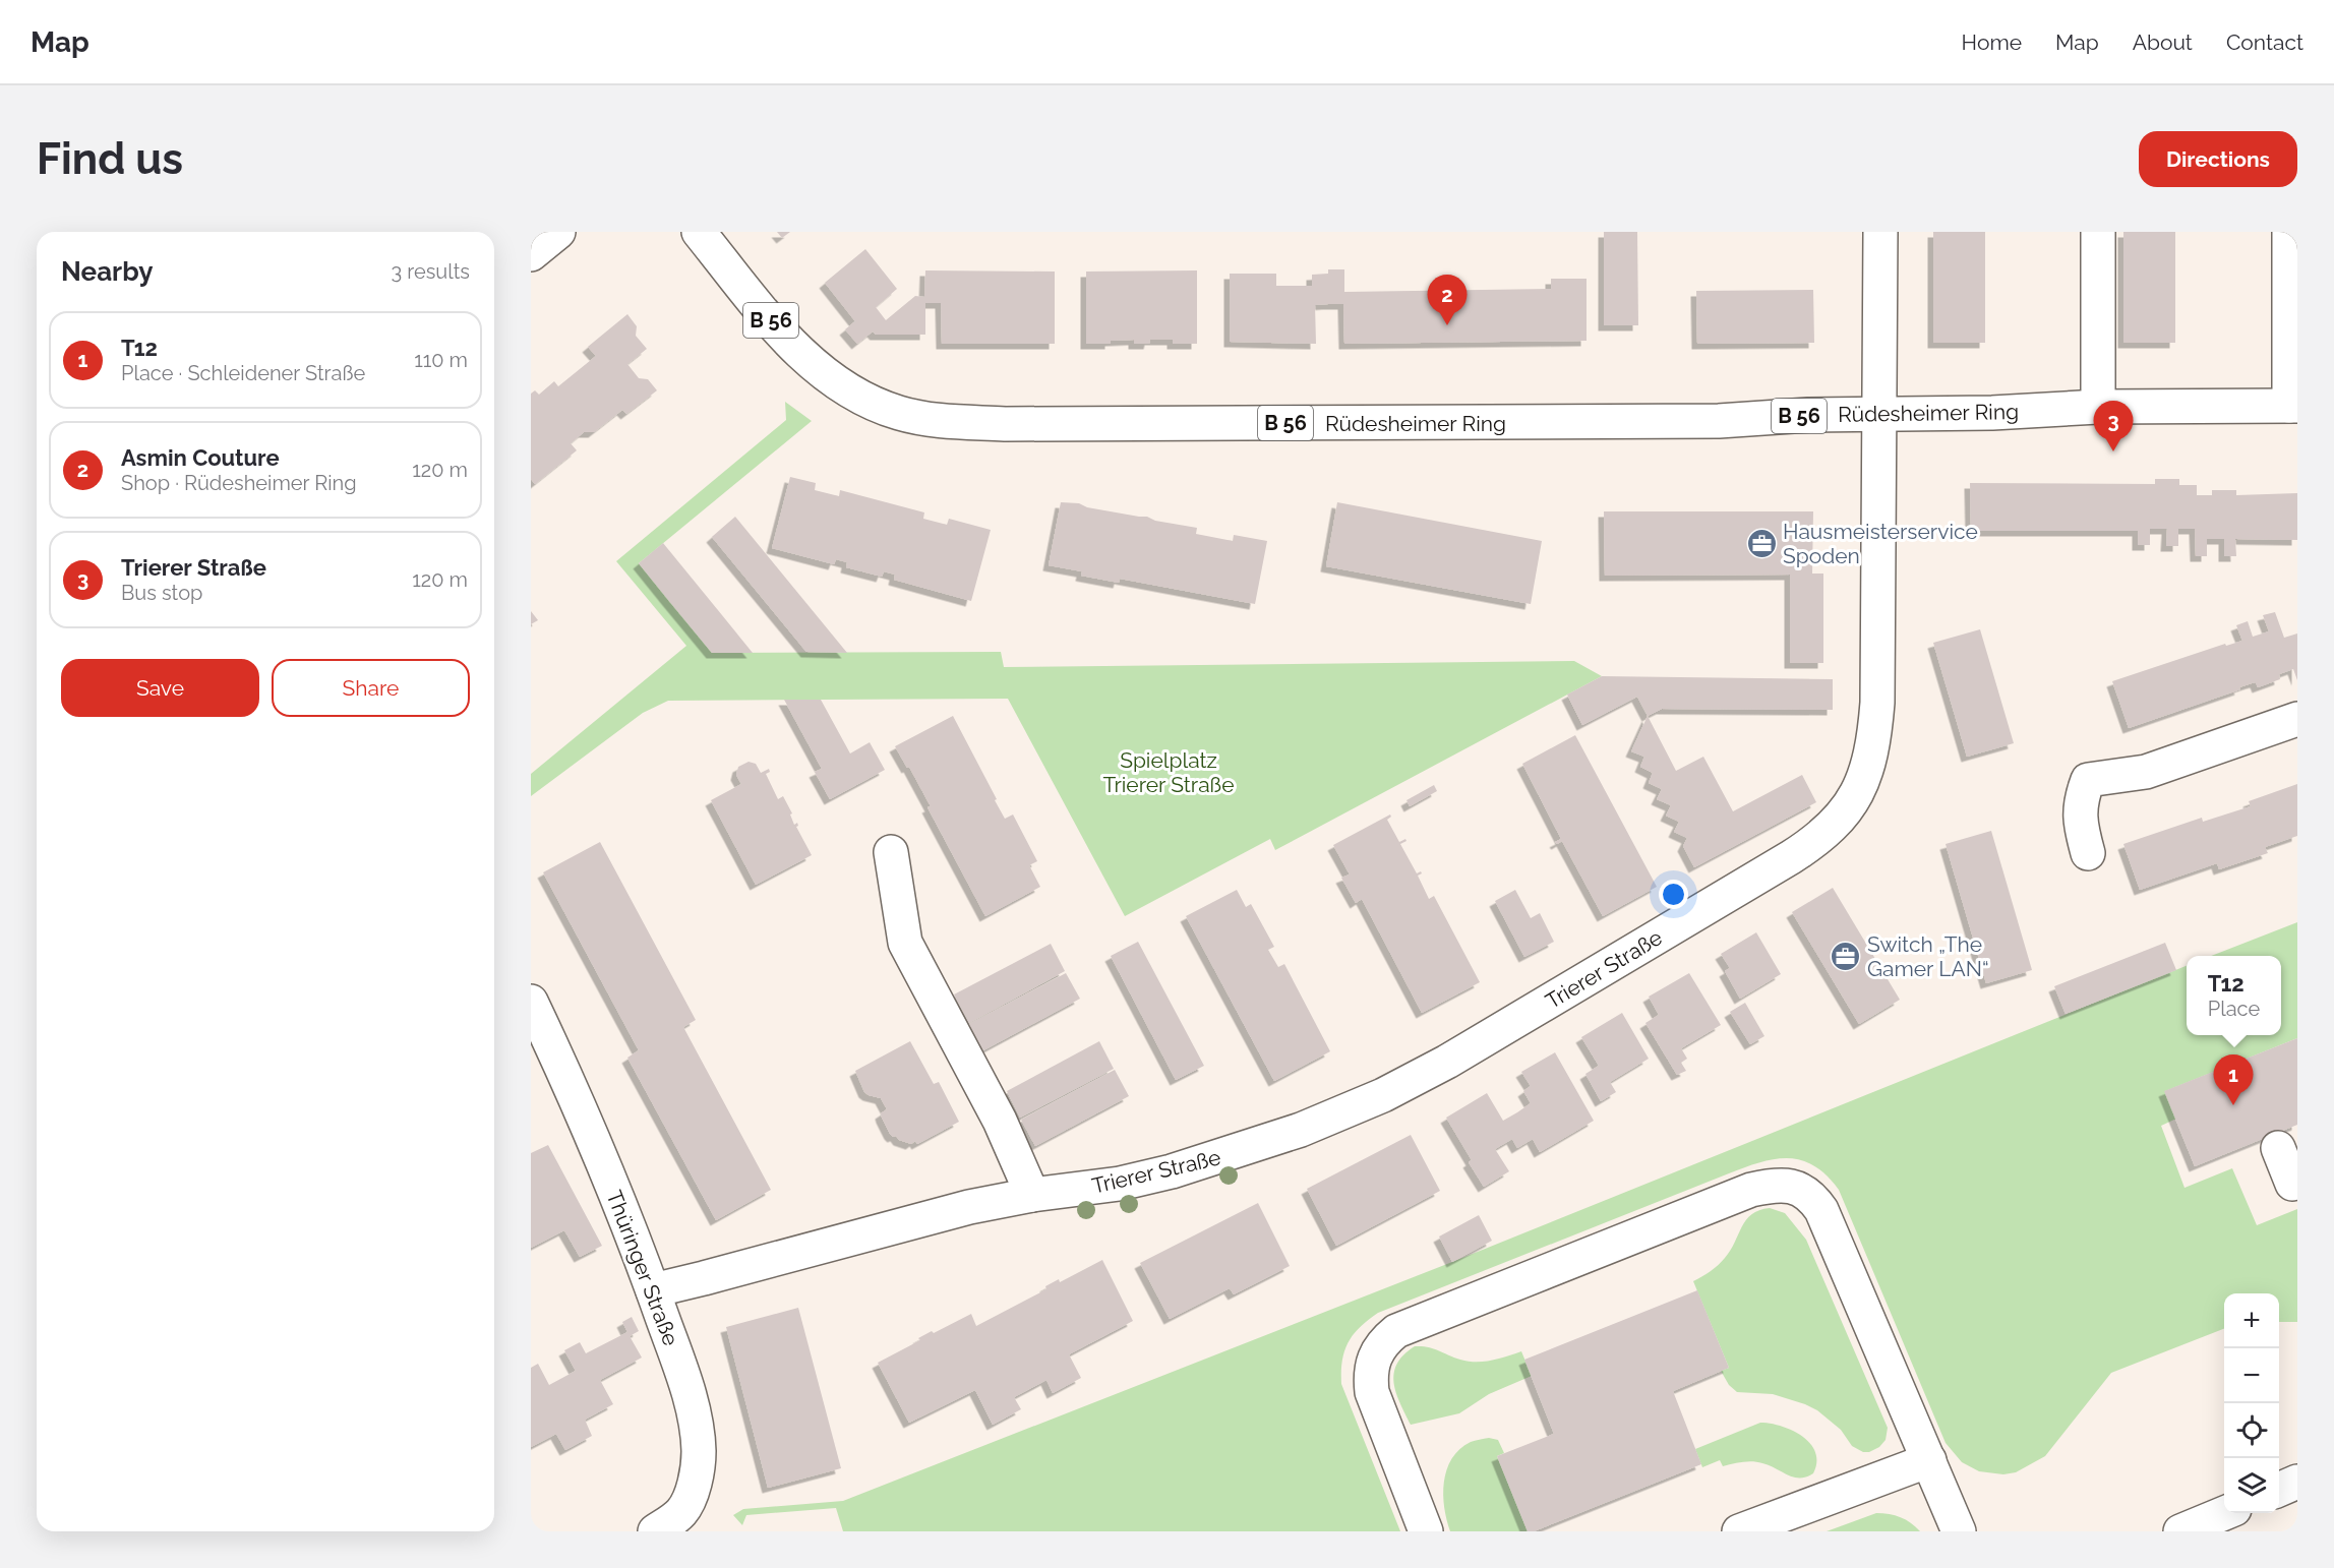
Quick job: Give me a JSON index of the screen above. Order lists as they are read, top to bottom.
{
  "streets": {
    "street": [
      "B 56",
      "Rüdesheimer Ring",
      "Trierer Straße",
      "Thüringer Straße"
    ]
  },
  "crossings": [
    ["Rüdesheimer Ring", "Trierer Straße"],
    ["Trierer Straße", "Thüringer Straße"]
  ],
  "parks": ["Spielplatz Trierer Straße"],
  "places": {
    "office": ["Hausmeisterservice Spoden", "Switch „The Gamer LAN“"]
  },
  "page": {
    "header": "Map",
    "nav": [
      "Home",
      "Map",
      "About",
      "Contact"
    ],
    "buttons": [
      "Directions",
      ["Save", "Share"]
    ],
    "title": "Find us",
    "heading": ["Nearby", "3 results"],
    "pins": ["2", "3", "1"],
    "list": [
      {
        "mark": "1",
        "name": "T12",
        "note": "Place · Schleidener Straße",
        "value": "110 m"
      },
      {
        "mark": "2",
        "name": "Asmin Couture",
        "note": "Shop · Rüdesheimer Ring",
        "value": "120 m"
      },
      {
        "mark": "3",
        "name": "Trierer Straße",
        "note": "Bus stop",
        "value": "120 m"
      }
    ],
    "popup": ["T12", "Place"],
    "map_buttons": ["+", "−"]
  }
}
